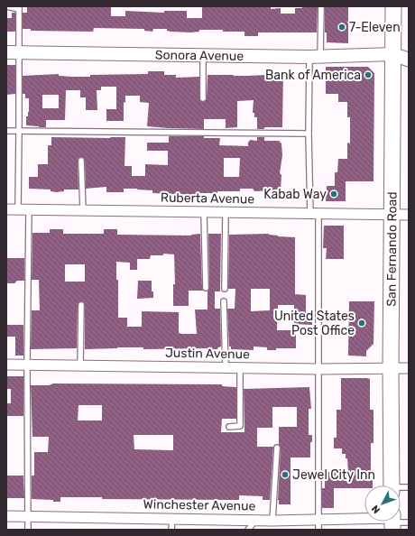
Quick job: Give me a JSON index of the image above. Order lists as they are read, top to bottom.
{
  "streets": {
    "main road": ["Sonora Avenue", "San Fernando Road"],
    "street": ["Ruberta Avenue", "Justin Avenue", "Winchester Avenue"]
  },
  "crossings": [
    ["Sonora Avenue", "San Fernando Road"],
    ["Ruberta Avenue", "San Fernando Road"],
    ["San Fernando Road", "Justin Avenue"]
  ],
  "places": [
    "7-Eleven",
    "Bank of America",
    "Kabab Way",
    "United States Post Office",
    "Jewel City Inn"
  ],
  "north": "bottom left"
}
